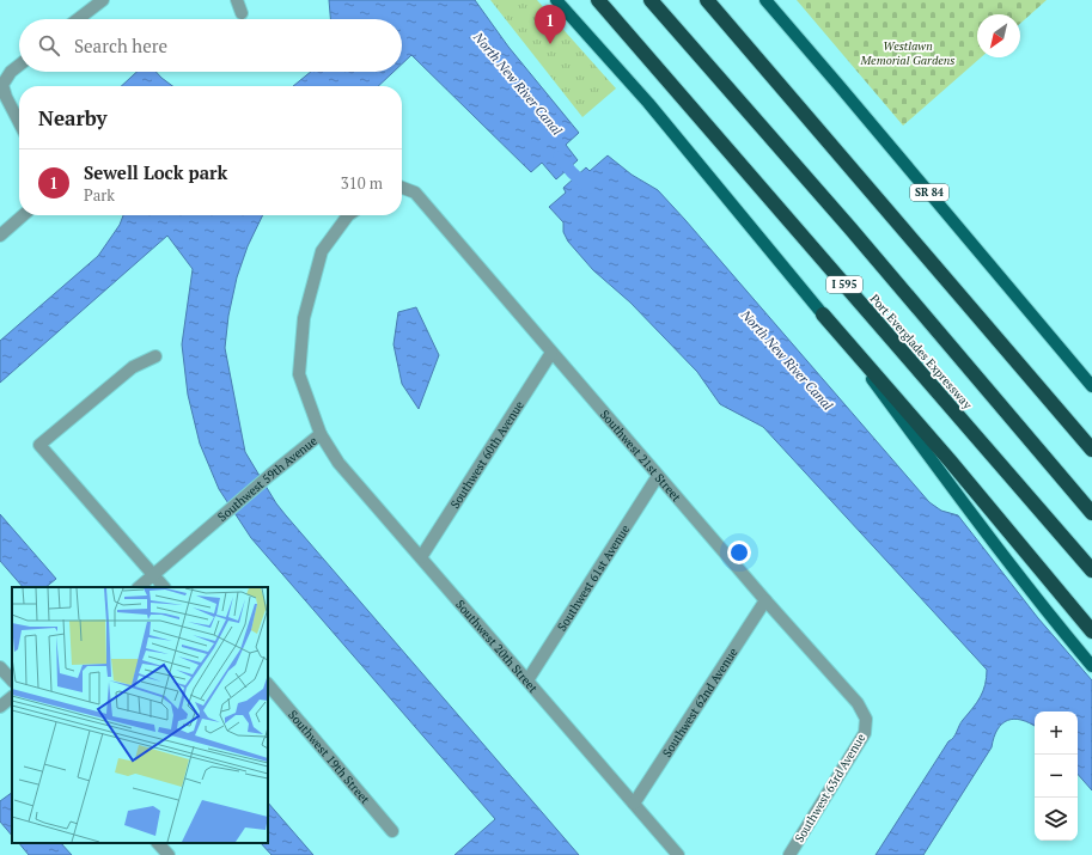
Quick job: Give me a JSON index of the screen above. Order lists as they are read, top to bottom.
{
  "streets": {
    "highway": ["I 595", "Port Everglades Expressway"],
    "main road": ["SR 84"],
    "street": [
      "Southwest 60th Avenue",
      "Southwest 21st Street",
      "Southwest 59th Avenue",
      "Southwest 61st Avenue",
      "Southwest 20th Street",
      "Southwest 62nd Avenue",
      "Southwest 19th Street",
      "Southwest 63rd Avenue"
    ]
  },
  "crossings": [
    ["Southwest 60th Avenue", "Southwest 21st Street"],
    ["Southwest 60th Avenue", "Southwest 20th Street"],
    ["Southwest 21st Street", "Southwest 61st Avenue"],
    ["Southwest 21st Street", "Southwest 62nd Avenue"],
    ["Southwest 21st Street", "Southwest 63rd Avenue"],
    ["Southwest 59th Avenue", "Southwest 20th Street"],
    ["Southwest 61st Avenue", "Southwest 20th Street"],
    ["Southwest 20th Street", "Southwest 62nd Avenue"]
  ],
  "water": ["North New River Canal"],
  "parks": ["Westlawn Memorial Gardens"],
  "north": "bottom left",
  "page": {
    "pins": "1",
    "search": "Search here",
    "heading": "Nearby",
    "list": [
      {
        "mark": "1",
        "name": "Sewell Lock park",
        "note": "Park",
        "value": "310 m"
      }
    ],
    "map_buttons": ["+", "−"]
  }
}
